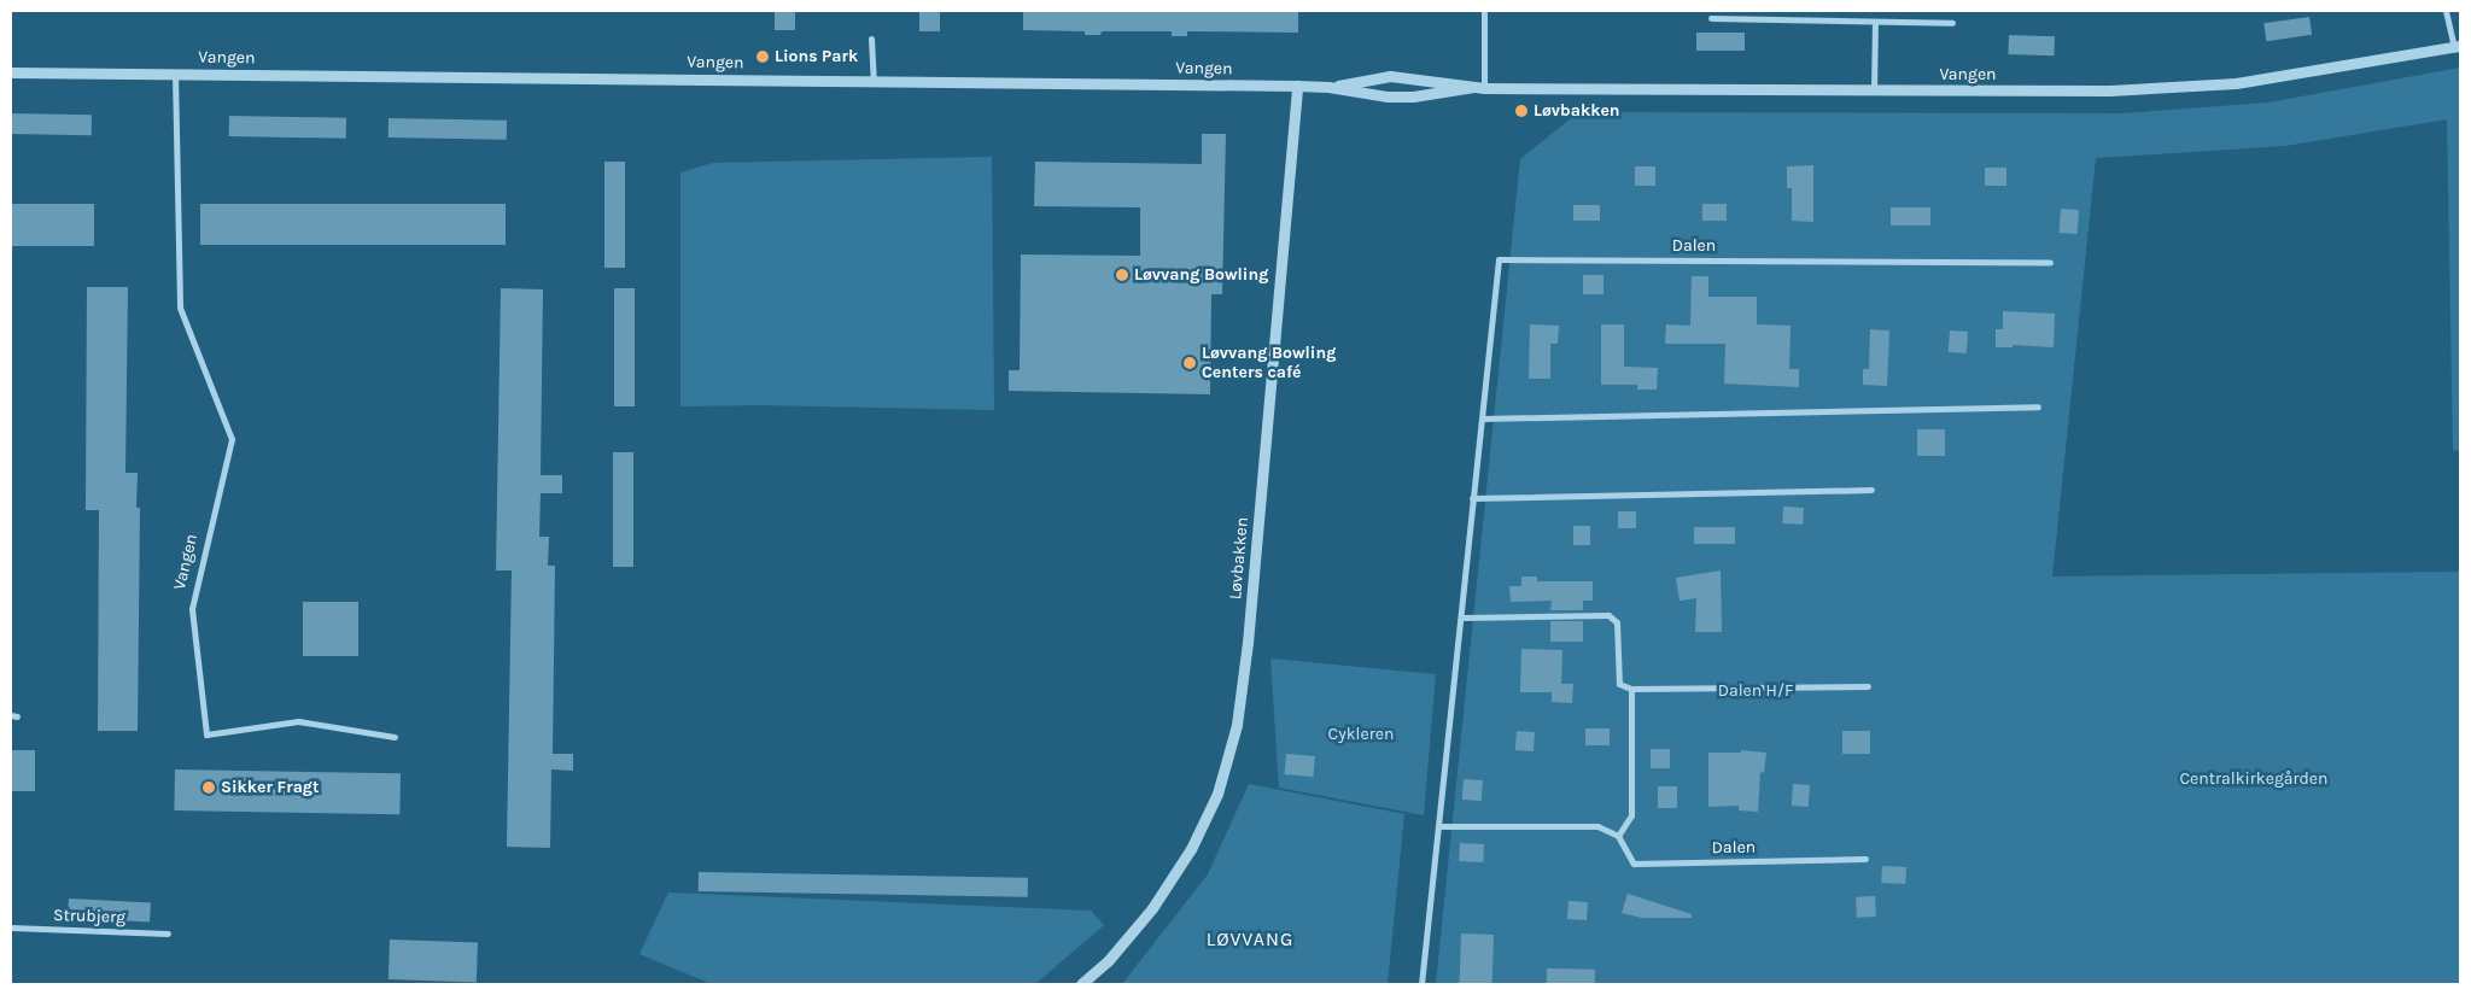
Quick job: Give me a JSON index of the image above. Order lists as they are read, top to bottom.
{
  "streets": {
    "street": [
      "Vangen",
      "Dalen",
      "Løvbakken",
      "Strubjerg"
    ]
  },
  "crossings": [
    ["Vangen", "Løvbakken"]
  ],
  "districts": ["LØVVANG"],
  "parks": ["Dalen H/F", "Cykleren", "Centralkirkegården"],
  "places": [
    "Lions Park",
    "Løvbakken",
    "Løvvang Bowling",
    "Løvvang Bowling Centers café",
    "Sikker Fragt"
  ]
}
